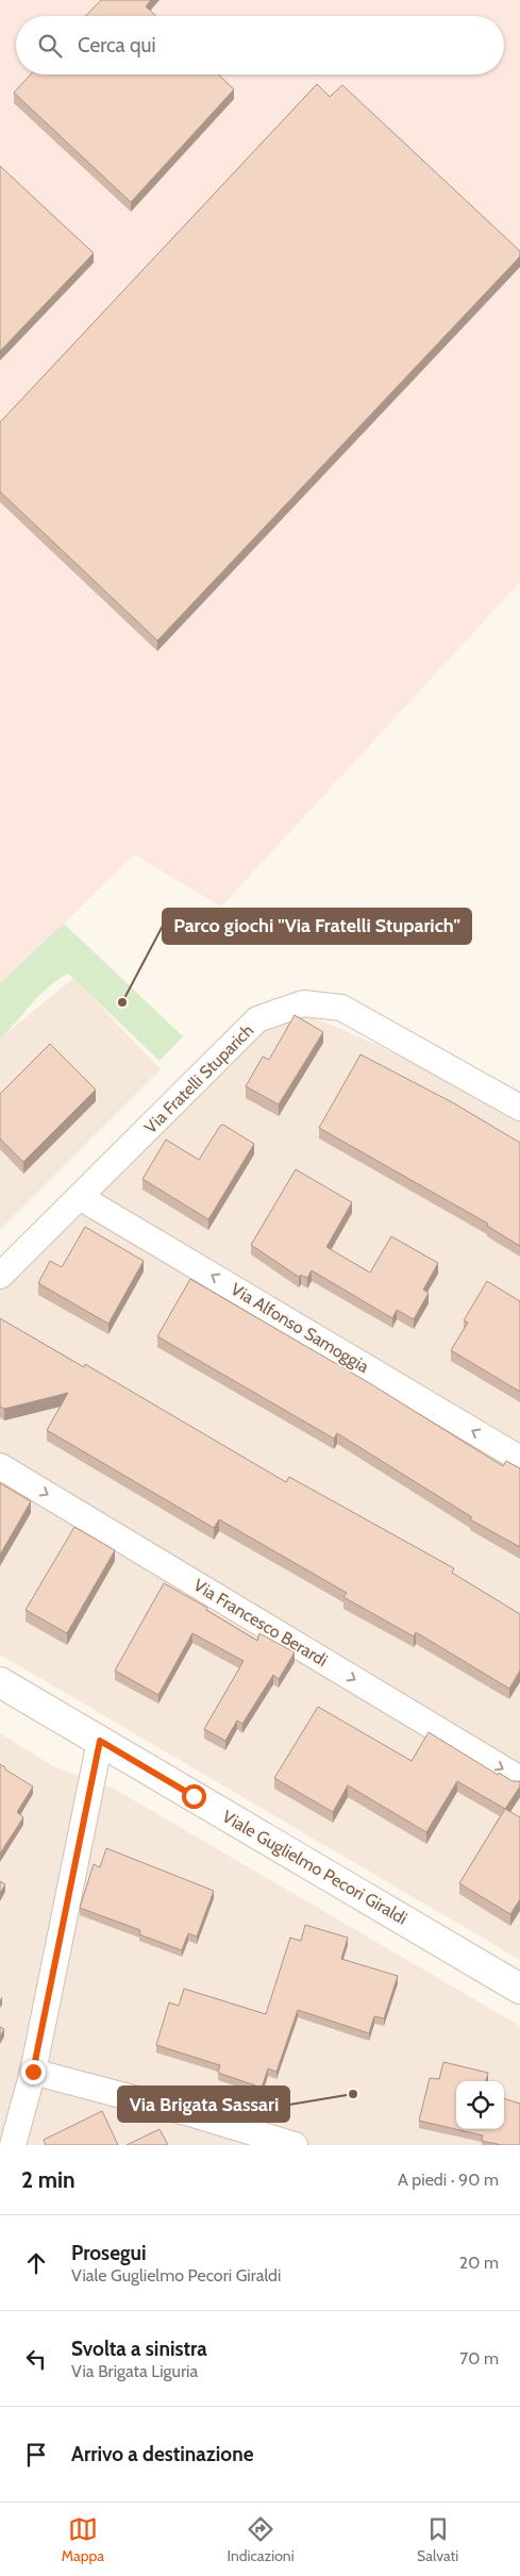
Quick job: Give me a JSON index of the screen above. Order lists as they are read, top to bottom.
{
  "streets": {
    "street": [
      "Via Fratelli Stuparich",
      "Via Alfonso Samoggia",
      "Via Francesco Berardi",
      "Viale Guglielmo Pecori Giraldi"
    ]
  },
  "crossings": [
    ["Via Fratelli Stuparich", "Via Alfonso Samoggia"]
  ],
  "one_way": ["Via Alfonso Samoggia", "Via Francesco Berardi"],
  "places": ["Parco giochi \"Via Fratelli Stuparich\"", "Via Brigata Sassari"],
  "page": {
    "search": "Cerca qui",
    "heading": ["2 min", "A piedi · 90 m"],
    "list": [
      ["Prosegui", "Viale Guglielmo Pecori Giraldi", "20 m"],
      ["Svolta a sinistra", "Via Brigata Liguria", "70 m"],
      "Arrivo a destinazione"
    ],
    "nav": ["Mappa", "Indicazioni", "Salvati"]
  }
}
